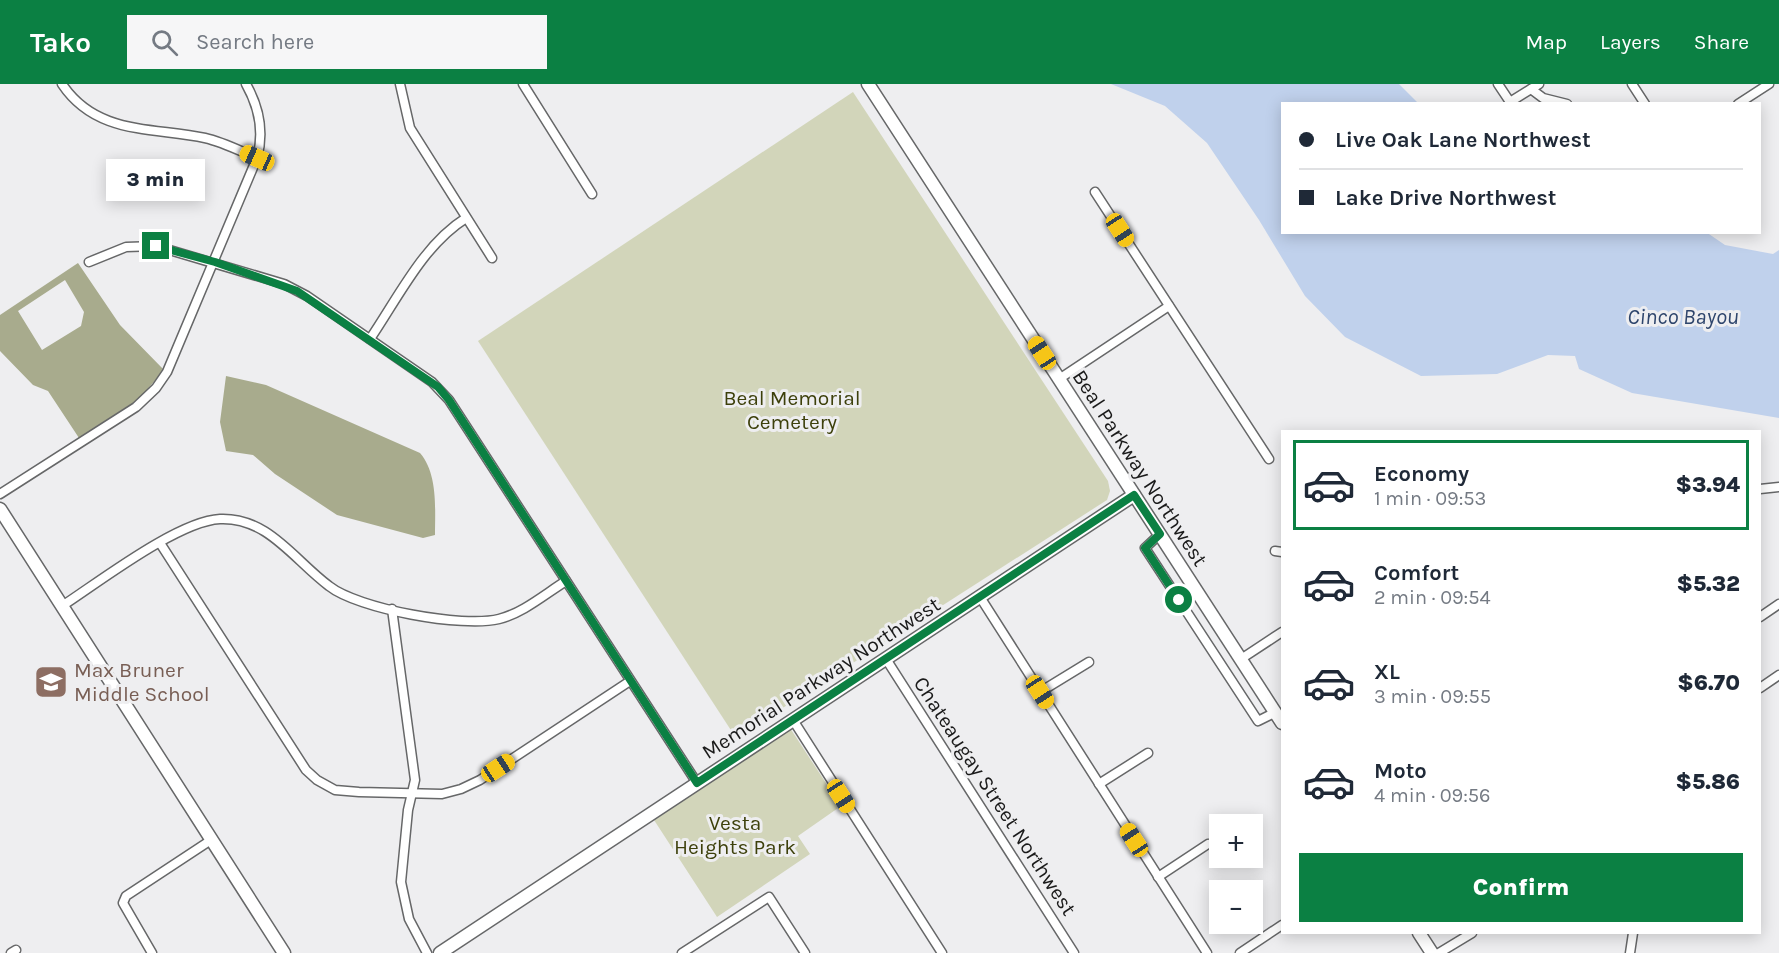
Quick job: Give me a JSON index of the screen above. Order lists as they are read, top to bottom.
{
  "streets": {
    "street": ["Beal Parkway Northwest", "Memorial Parkway Northwest", "Chateaugay Street Northwest"]
  },
  "crossings": [
    ["Beal Parkway Northwest", "Memorial Parkway Northwest"],
    ["Memorial Parkway Northwest", "Chateaugay Street Northwest"]
  ],
  "water": ["Cinco Bayou"],
  "parks": ["Beal Memorial Cemetery", "Vesta Heights Park"],
  "places": {
    "school or university": ["Max Bruner Middle School"]
  },
  "page": {
    "header": "Tako",
    "search": "Search here",
    "nav": ["Map", "Layers", "Share"],
    "banner": ["Live Oak Lane Northwest", "Lake Drive Northwest"],
    "bubble": "3 min",
    "list": [
      {
        "name": "Economy",
        "note": "1 min · 09:53",
        "value": "$3.94"
      },
      {
        "name": "Comfort",
        "note": "2 min · 09:54",
        "value": "$5.32"
      },
      {
        "name": "XL",
        "note": "3 min · 09:55",
        "value": "$6.70"
      },
      {
        "name": "Moto",
        "note": "4 min · 09:56",
        "value": "$5.86"
      }
    ],
    "map_buttons": ["+", "−"],
    "buttons": "Confirm"
  }
}
